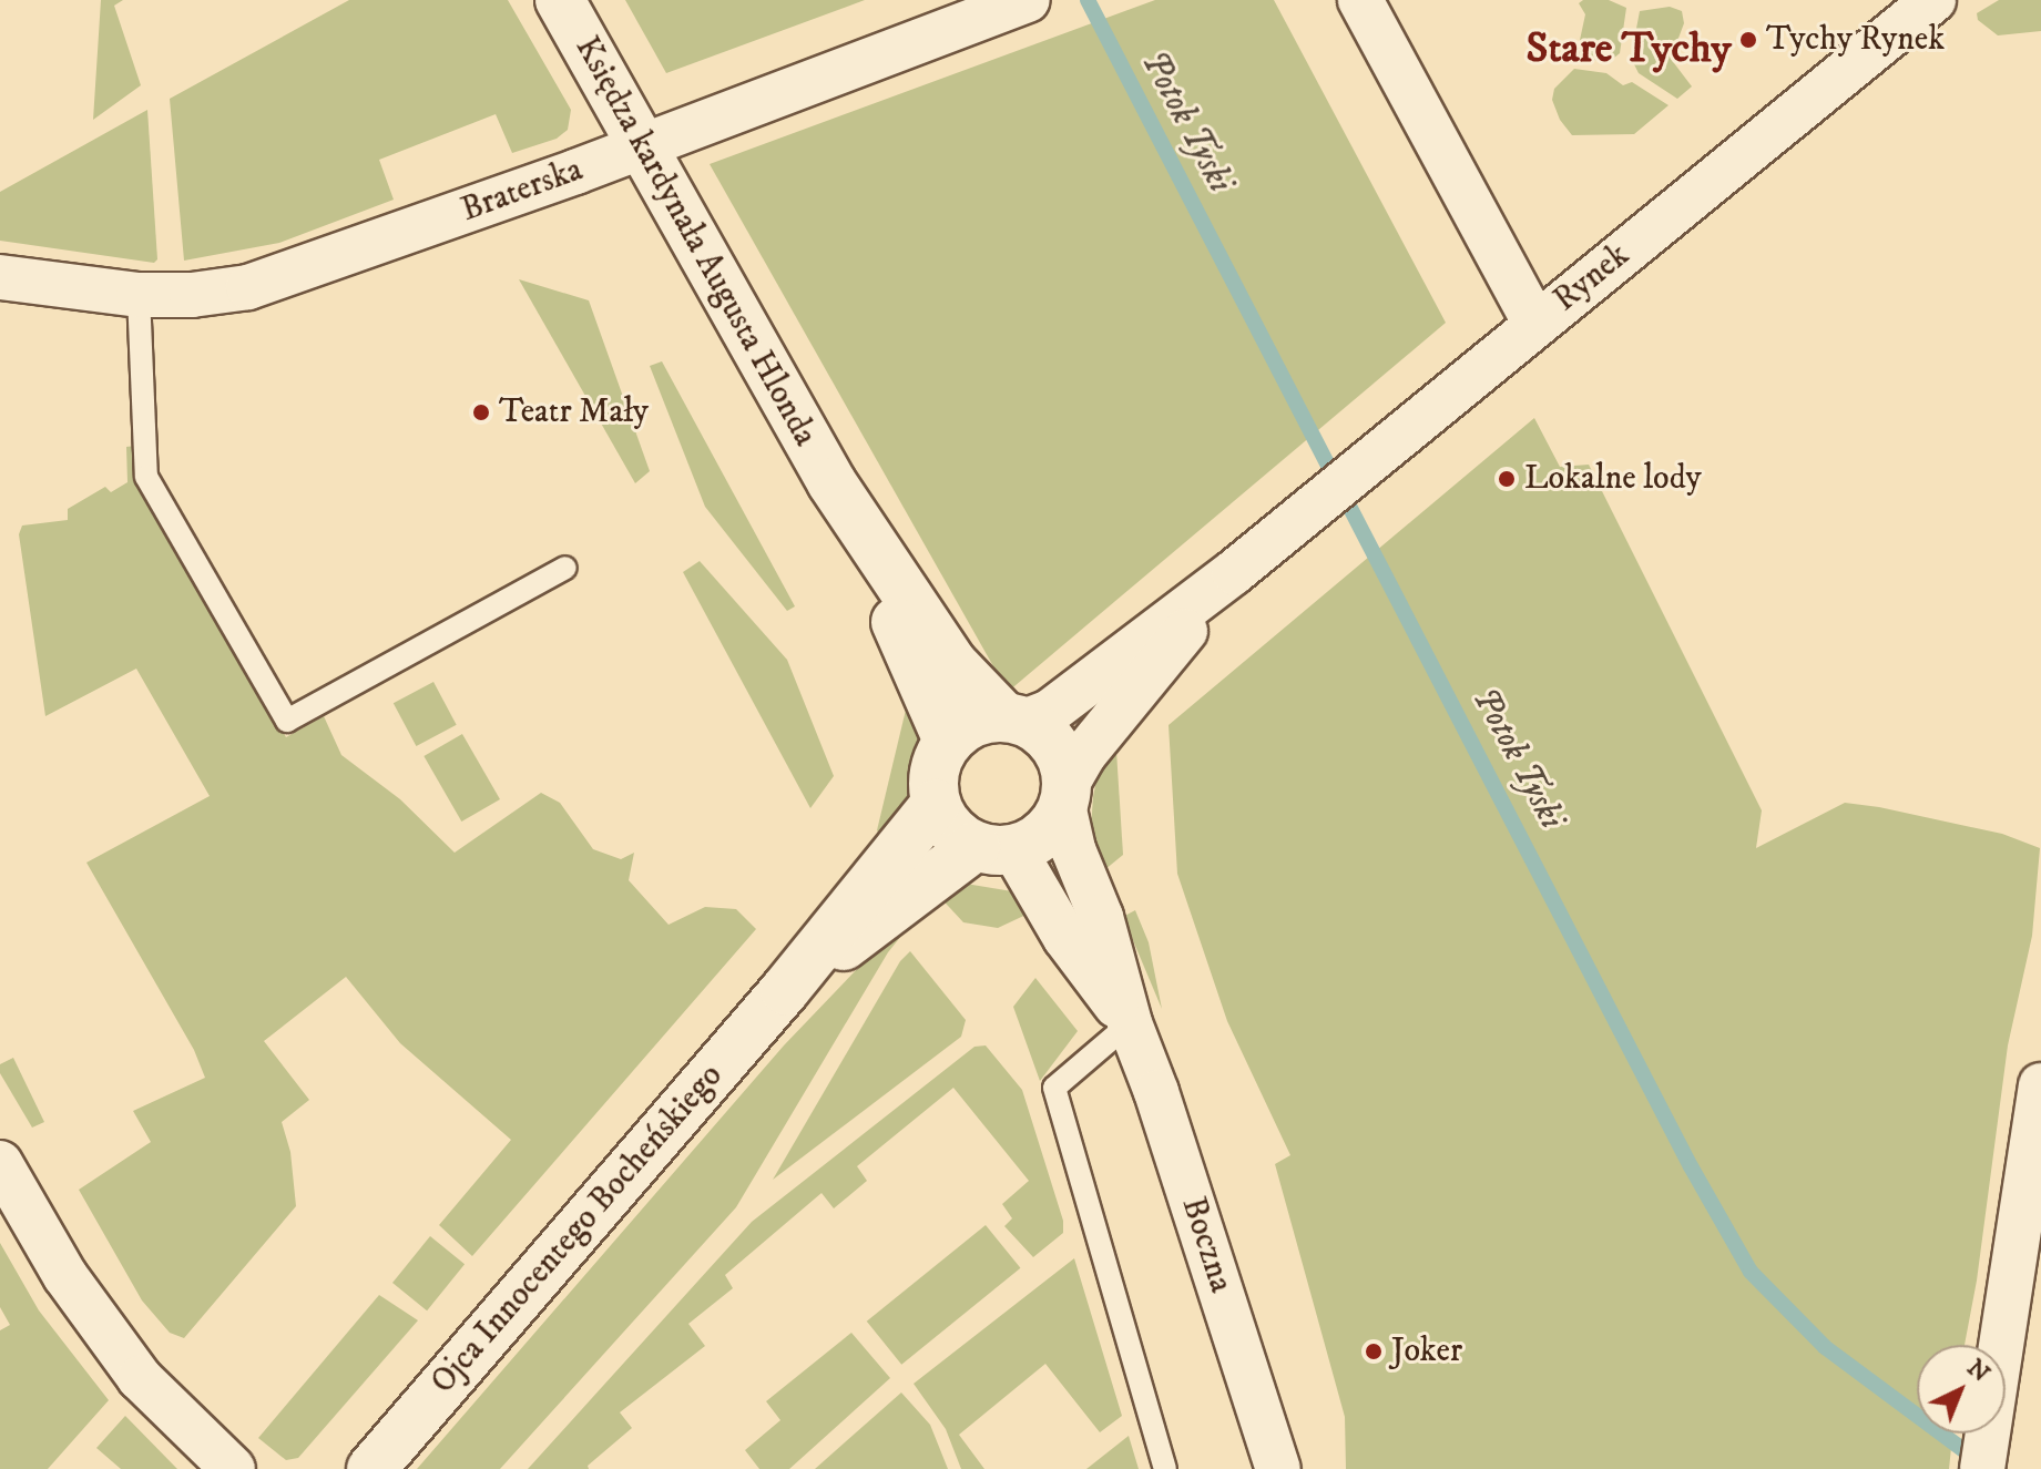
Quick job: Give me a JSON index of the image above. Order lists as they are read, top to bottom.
{
  "streets": {
    "street": [
      "Braterska",
      "Księdza kardynała Augusta Hlonda",
      "Rynek",
      "Ojca Innocentego Bocheńskiego",
      "Boczna"
    ]
  },
  "crossings": [
    ["Braterska", "Księdza kardynała Augusta Hlonda"],
    ["Księdza kardynała Augusta Hlonda", "Ojca Innocentego Bocheńskiego"],
    ["Księdza kardynała Augusta Hlonda", "Boczna"],
    ["Ojca Innocentego Bocheńskiego", "Boczna"]
  ],
  "districts": ["Stare Tychy"],
  "water": ["Potok Tyski"],
  "places": [
    "Tychy Rynek",
    "Teatr Mały",
    "Lokalne lody",
    "Joker"
  ],
  "north": "top right"
}
